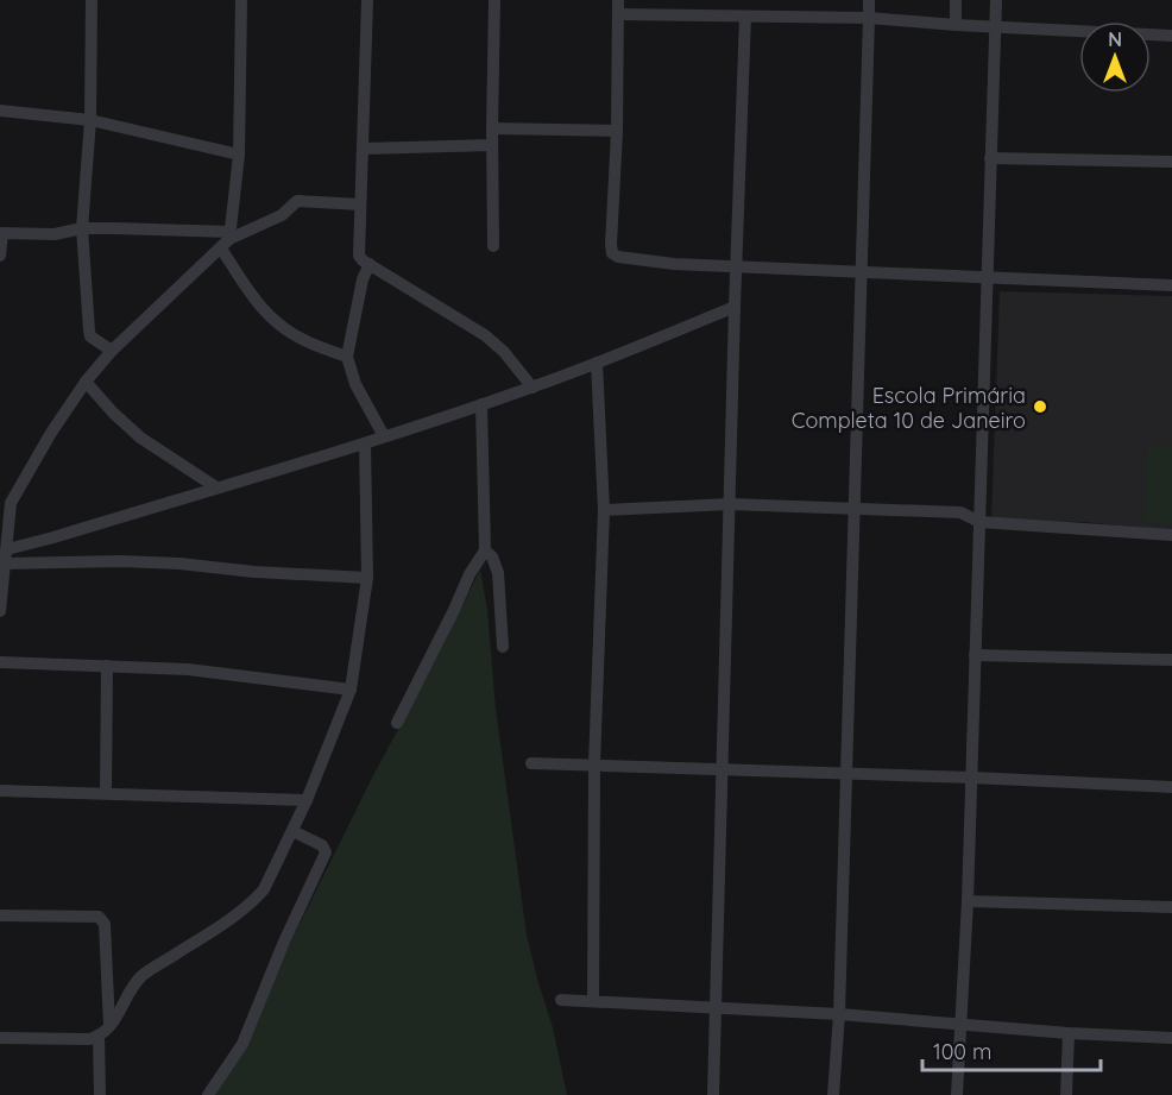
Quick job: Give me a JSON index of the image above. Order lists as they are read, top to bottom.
{
  "places": ["Escola Primária Completa 10 de Janeiro"],
  "scale_bar": "100 m",
  "north": "top"
}
